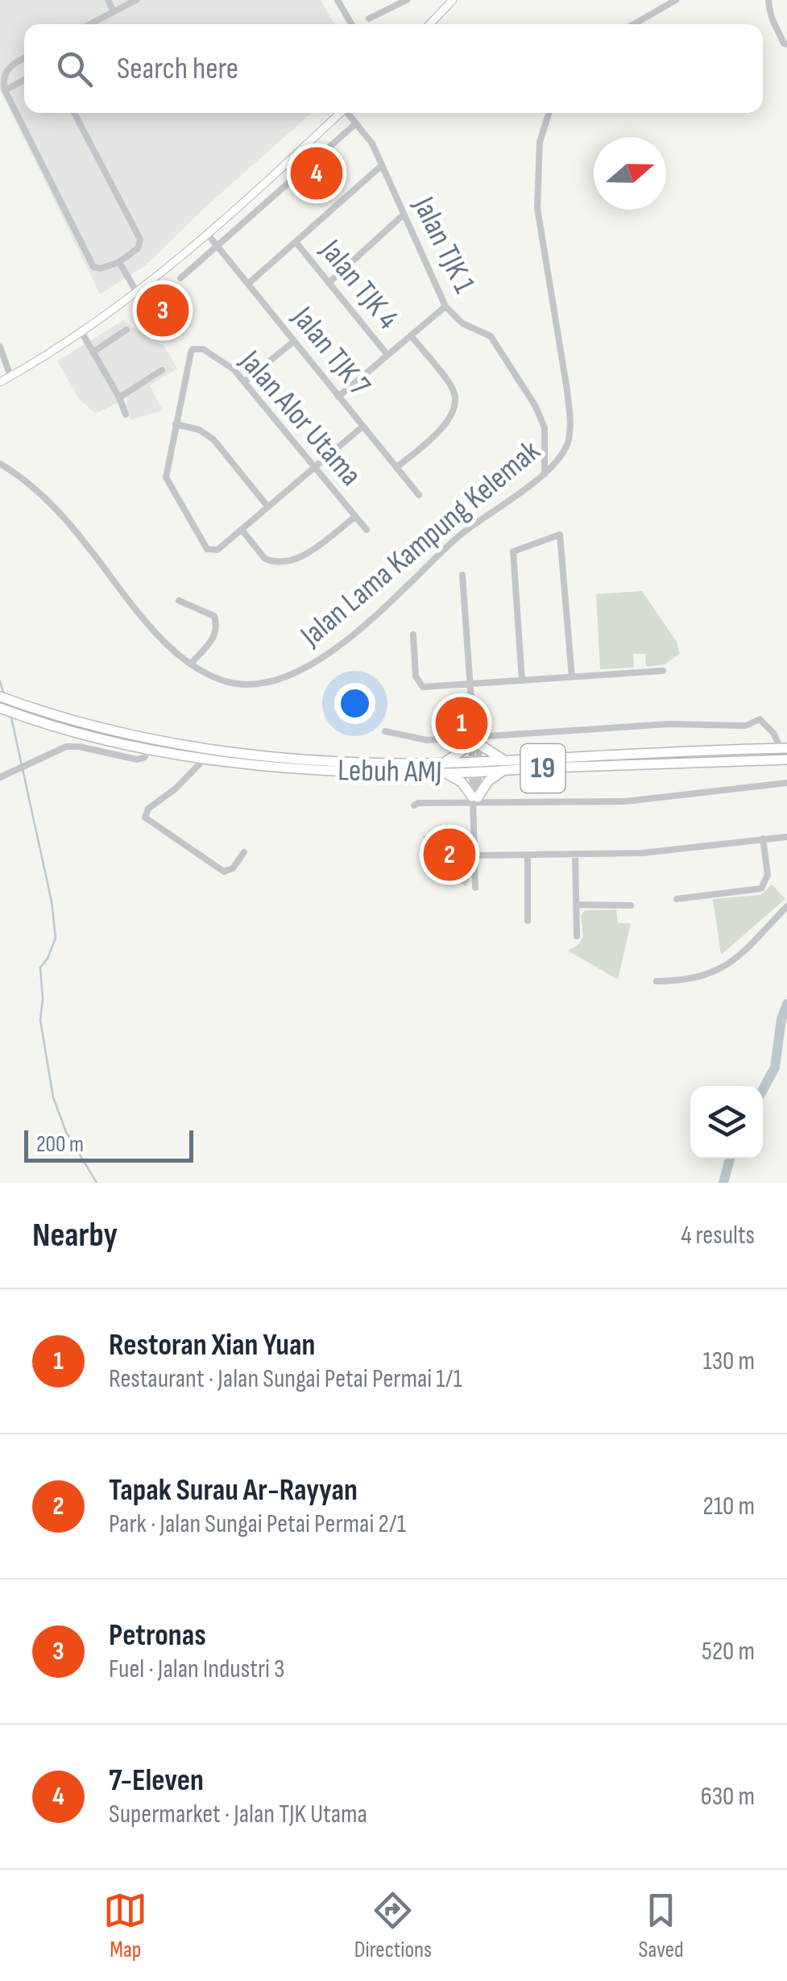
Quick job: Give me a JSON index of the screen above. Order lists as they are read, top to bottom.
{
  "streets": {
    "highway": ["19", "Lebuh AMJ"],
    "street": [
      "Jalan TJK 1",
      "Jalan TJK 4",
      "Jalan TJK 7",
      "Jalan Alor Utama",
      "Jalan Lama Kampung Kelemak"
    ]
  },
  "crossings": [
    ["Jalan TJK 1", "Jalan Lama Kampung Kelemak"]
  ],
  "scale_bar": "200 m",
  "north": "right",
  "page": {
    "search": "Search here",
    "pins": [
      "4",
      "3",
      "1",
      "2"
    ],
    "scale": "200 m",
    "heading": ["Nearby", "4 results"],
    "list": [
      {
        "mark": "1",
        "name": "Restoran Xian Yuan",
        "note": "Restaurant · Jalan Sungai Petai Permai 1/1",
        "value": "130 m"
      },
      {
        "mark": "2",
        "name": "Tapak Surau Ar-Rayyan",
        "note": "Park · Jalan Sungai Petai Permai 2/1",
        "value": "210 m"
      },
      {
        "mark": "3",
        "name": "Petronas",
        "note": "Fuel · Jalan Industri 3",
        "value": "520 m"
      },
      {
        "mark": "4",
        "name": "7-Eleven",
        "note": "Supermarket · Jalan TJK Utama",
        "value": "630 m"
      }
    ],
    "nav": ["Map", "Directions", "Saved"]
  }
}
